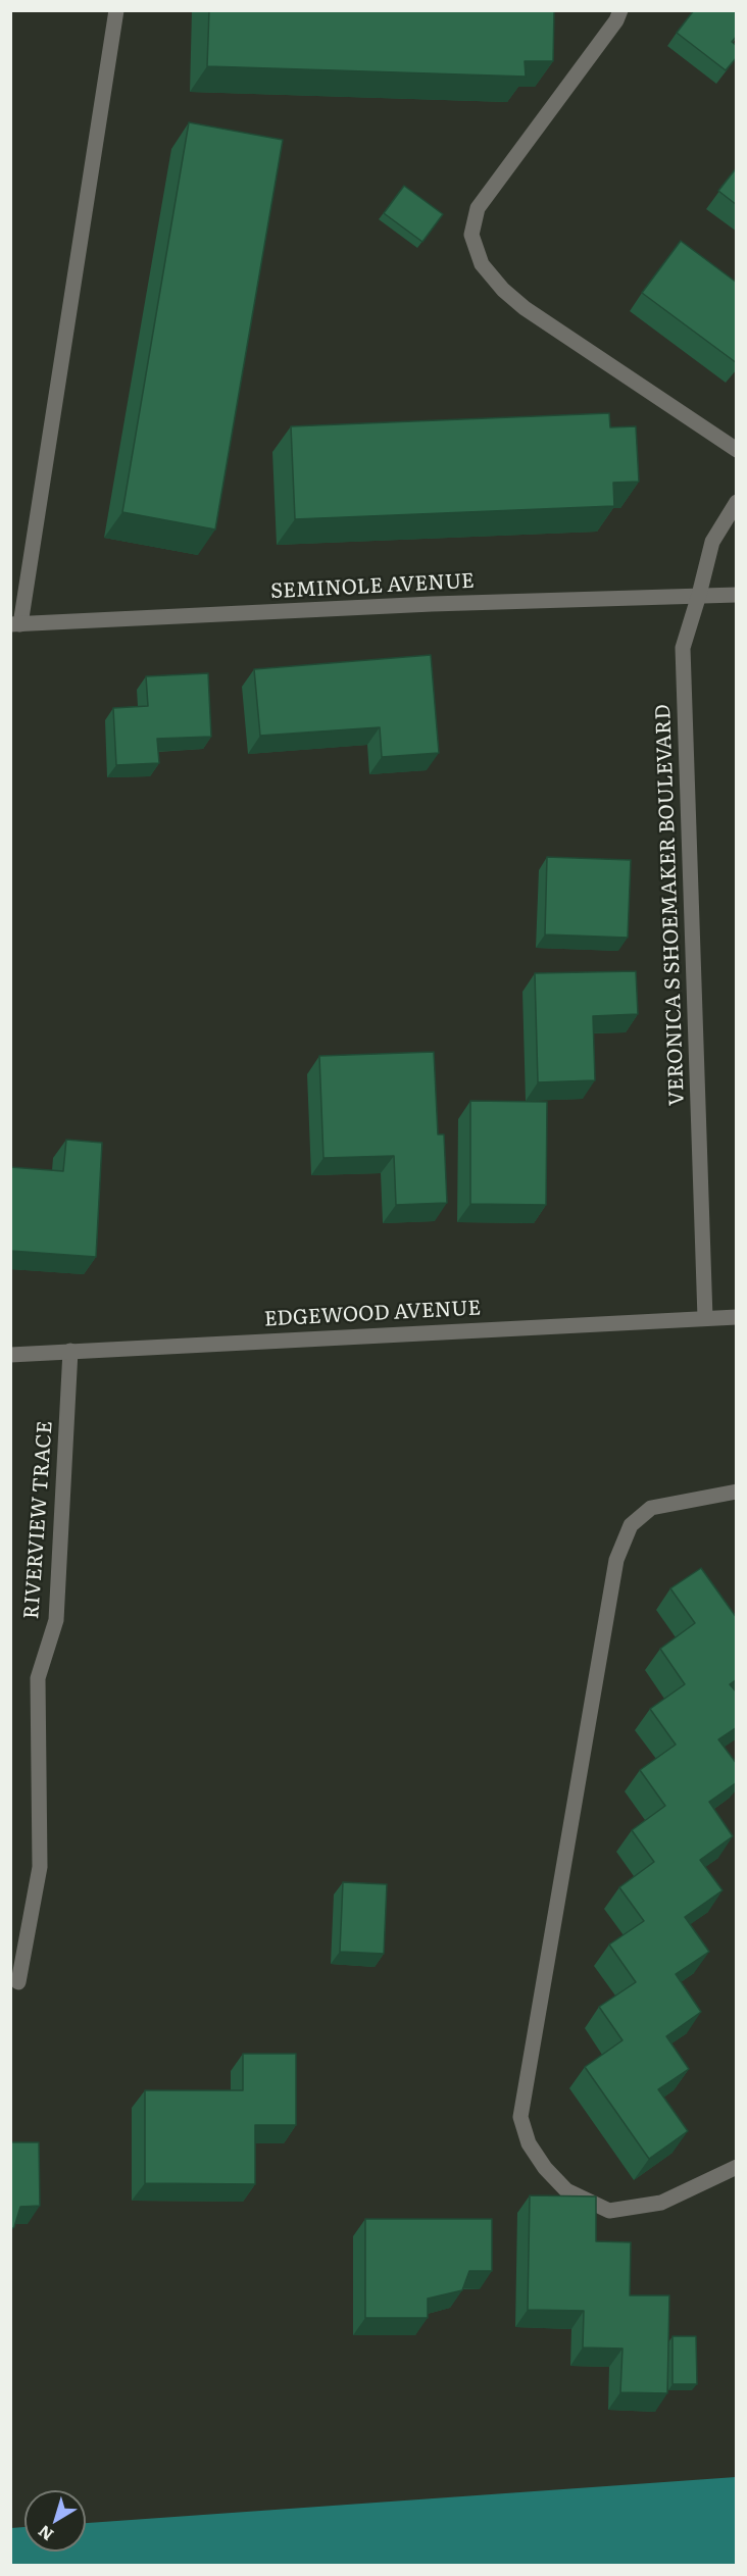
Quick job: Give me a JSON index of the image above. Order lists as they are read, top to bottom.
{
  "streets": {
    "street": [
      "SEMINOLE AVENUE",
      "VERONICA S SHOEMAKER BOULEVARD",
      "EDGEWOOD AVENUE",
      "RIVERVIEW TRACE"
    ]
  },
  "crossings": [
    ["SEMINOLE AVENUE", "VERONICA S SHOEMAKER BOULEVARD"],
    ["VERONICA S SHOEMAKER BOULEVARD", "EDGEWOOD AVENUE"],
    ["EDGEWOOD AVENUE", "RIVERVIEW TRACE"]
  ],
  "north": "bottom left"
}
